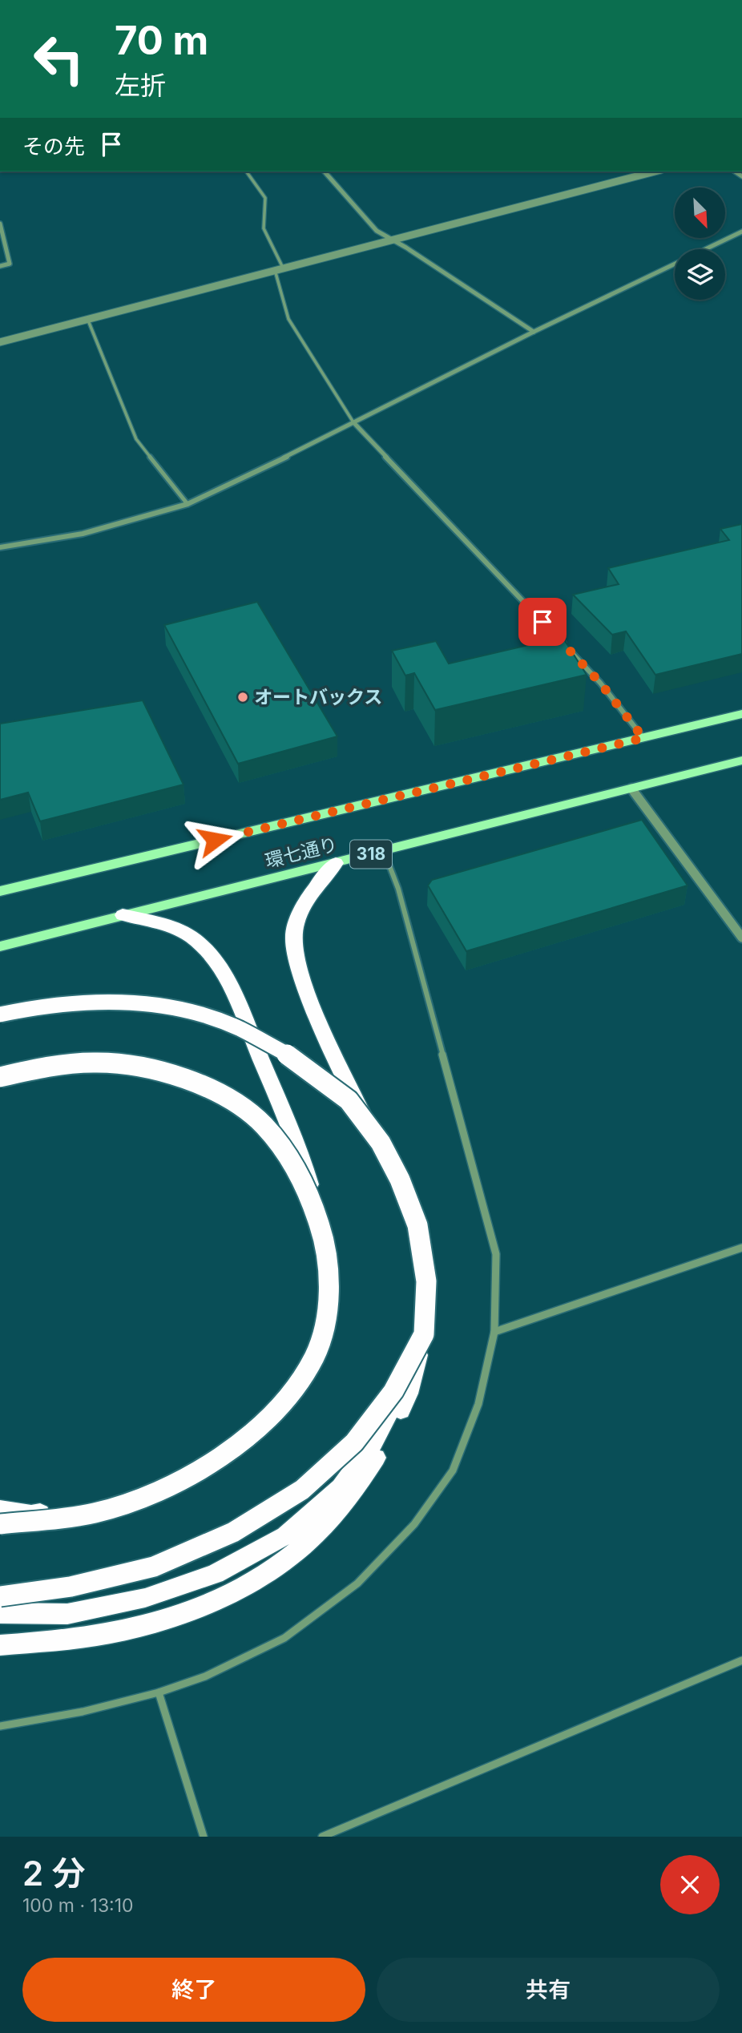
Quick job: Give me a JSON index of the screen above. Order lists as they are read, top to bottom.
{
  "streets": {
    "main road": ["環七通り", "318"]
  },
  "places": ["オートバックス"],
  "north": "bottom right",
  "page": {
    "turn": ["70 m", "左折"],
    "then": "その先",
    "heading": ["2 分", "100 m · 13:10"],
    "buttons": ["終了", "共有"]
  }
}
